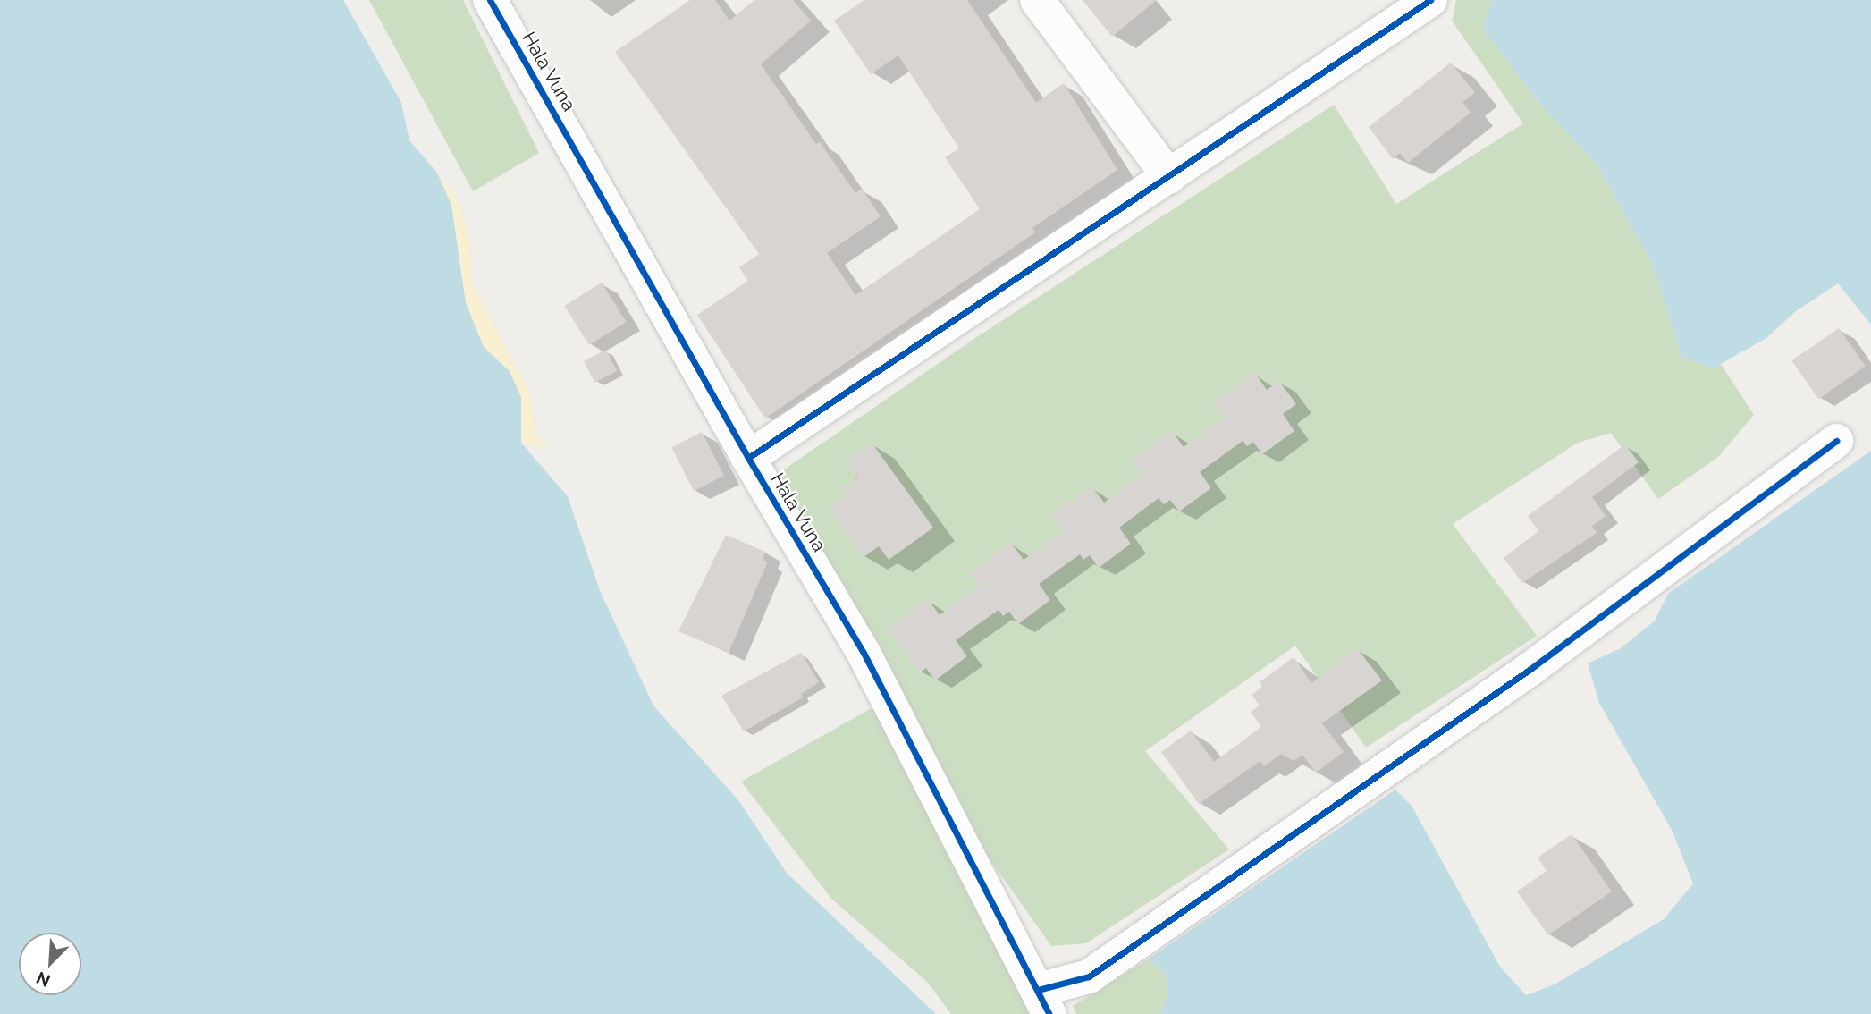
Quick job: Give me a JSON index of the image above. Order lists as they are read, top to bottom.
{
  "streets": {
    "street": ["Hala Vuna"]
  },
  "north": "bottom left"
}
